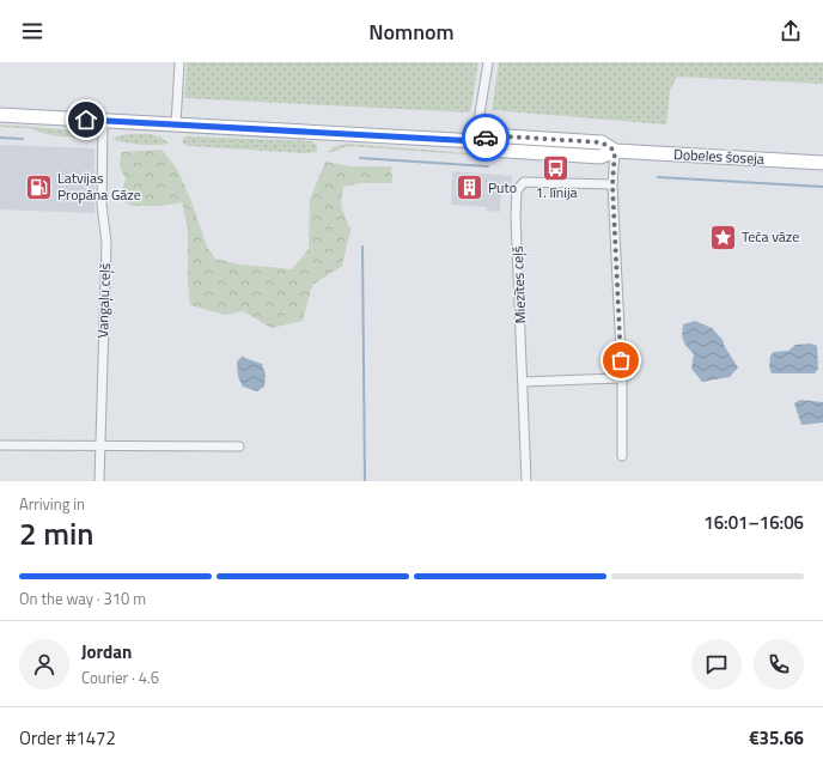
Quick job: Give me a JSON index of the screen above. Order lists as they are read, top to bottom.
{
  "streets": {
    "main road": ["Dobeles šoseja"],
    "street": ["Miezītes ceļš", "Vangaļu ceļš"]
  },
  "crossings": [
    ["Dobeles šoseja", "Vangaļu ceļš"]
  ],
  "places": {
    "bus stop": ["1. līnija"],
    "fuel station": ["Latvijas Propāna Gāze"],
    "building": ["Puto"],
    "place": ["Teča vāze"]
  },
  "page": {
    "header": "Nomnom",
    "heading": ["2 min", "Arriving in", "16:01–16:06"],
    "panel": [
      "Jordan",
      "Courier · 4.6",
      "Order #1472",
      "€35.66"
    ],
    "bar": "On the way · 310 m"
  }
}
